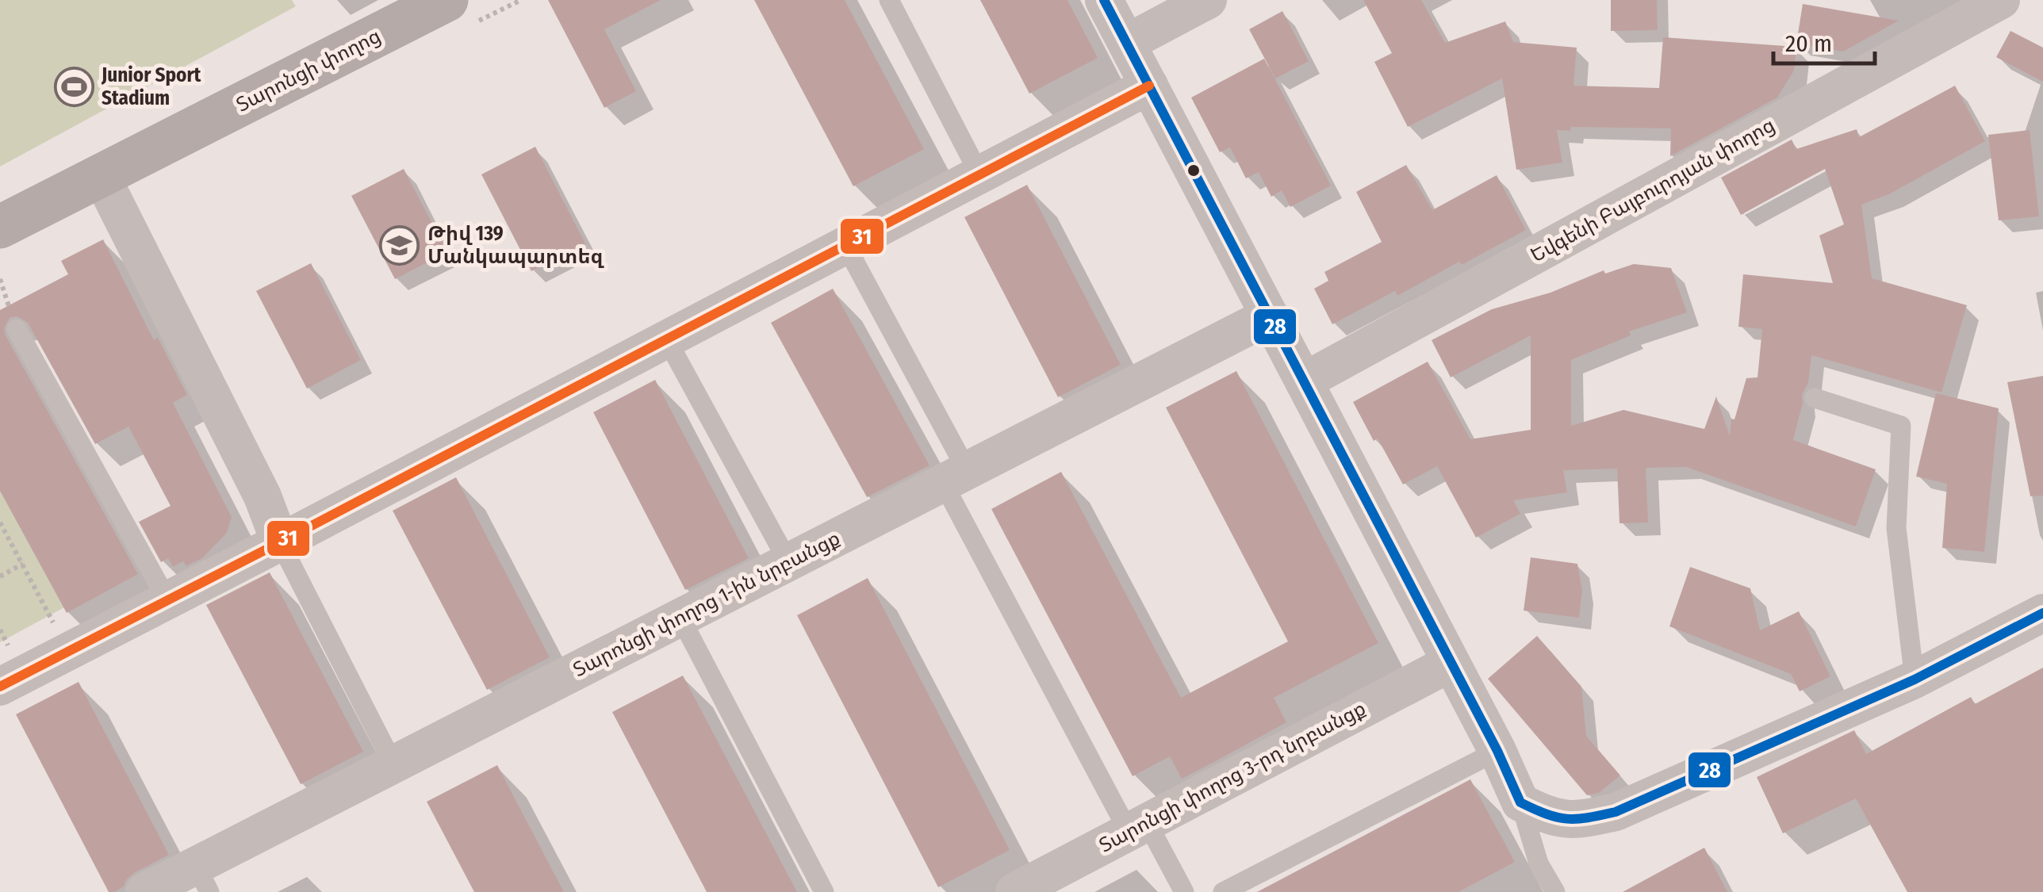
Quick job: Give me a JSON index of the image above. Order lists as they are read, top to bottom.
{
  "streets": {
    "street": [
      "Տարոնցի փողոց",
      "Եվգենի Բայբուրդյան փողոց",
      "Տարոնցի փողոց 1-ին նրբանցք",
      "Տարոնցի փողոց 3-րդ նրբանցք"
    ]
  },
  "places": {
    "sports": ["Junior Sport Stadium"],
    "school or university": ["Թիվ 139 Մանկապարտեզ"]
  },
  "lines": ["transit line 28", "transit line 31"],
  "scale_bar": "20 m"
}
